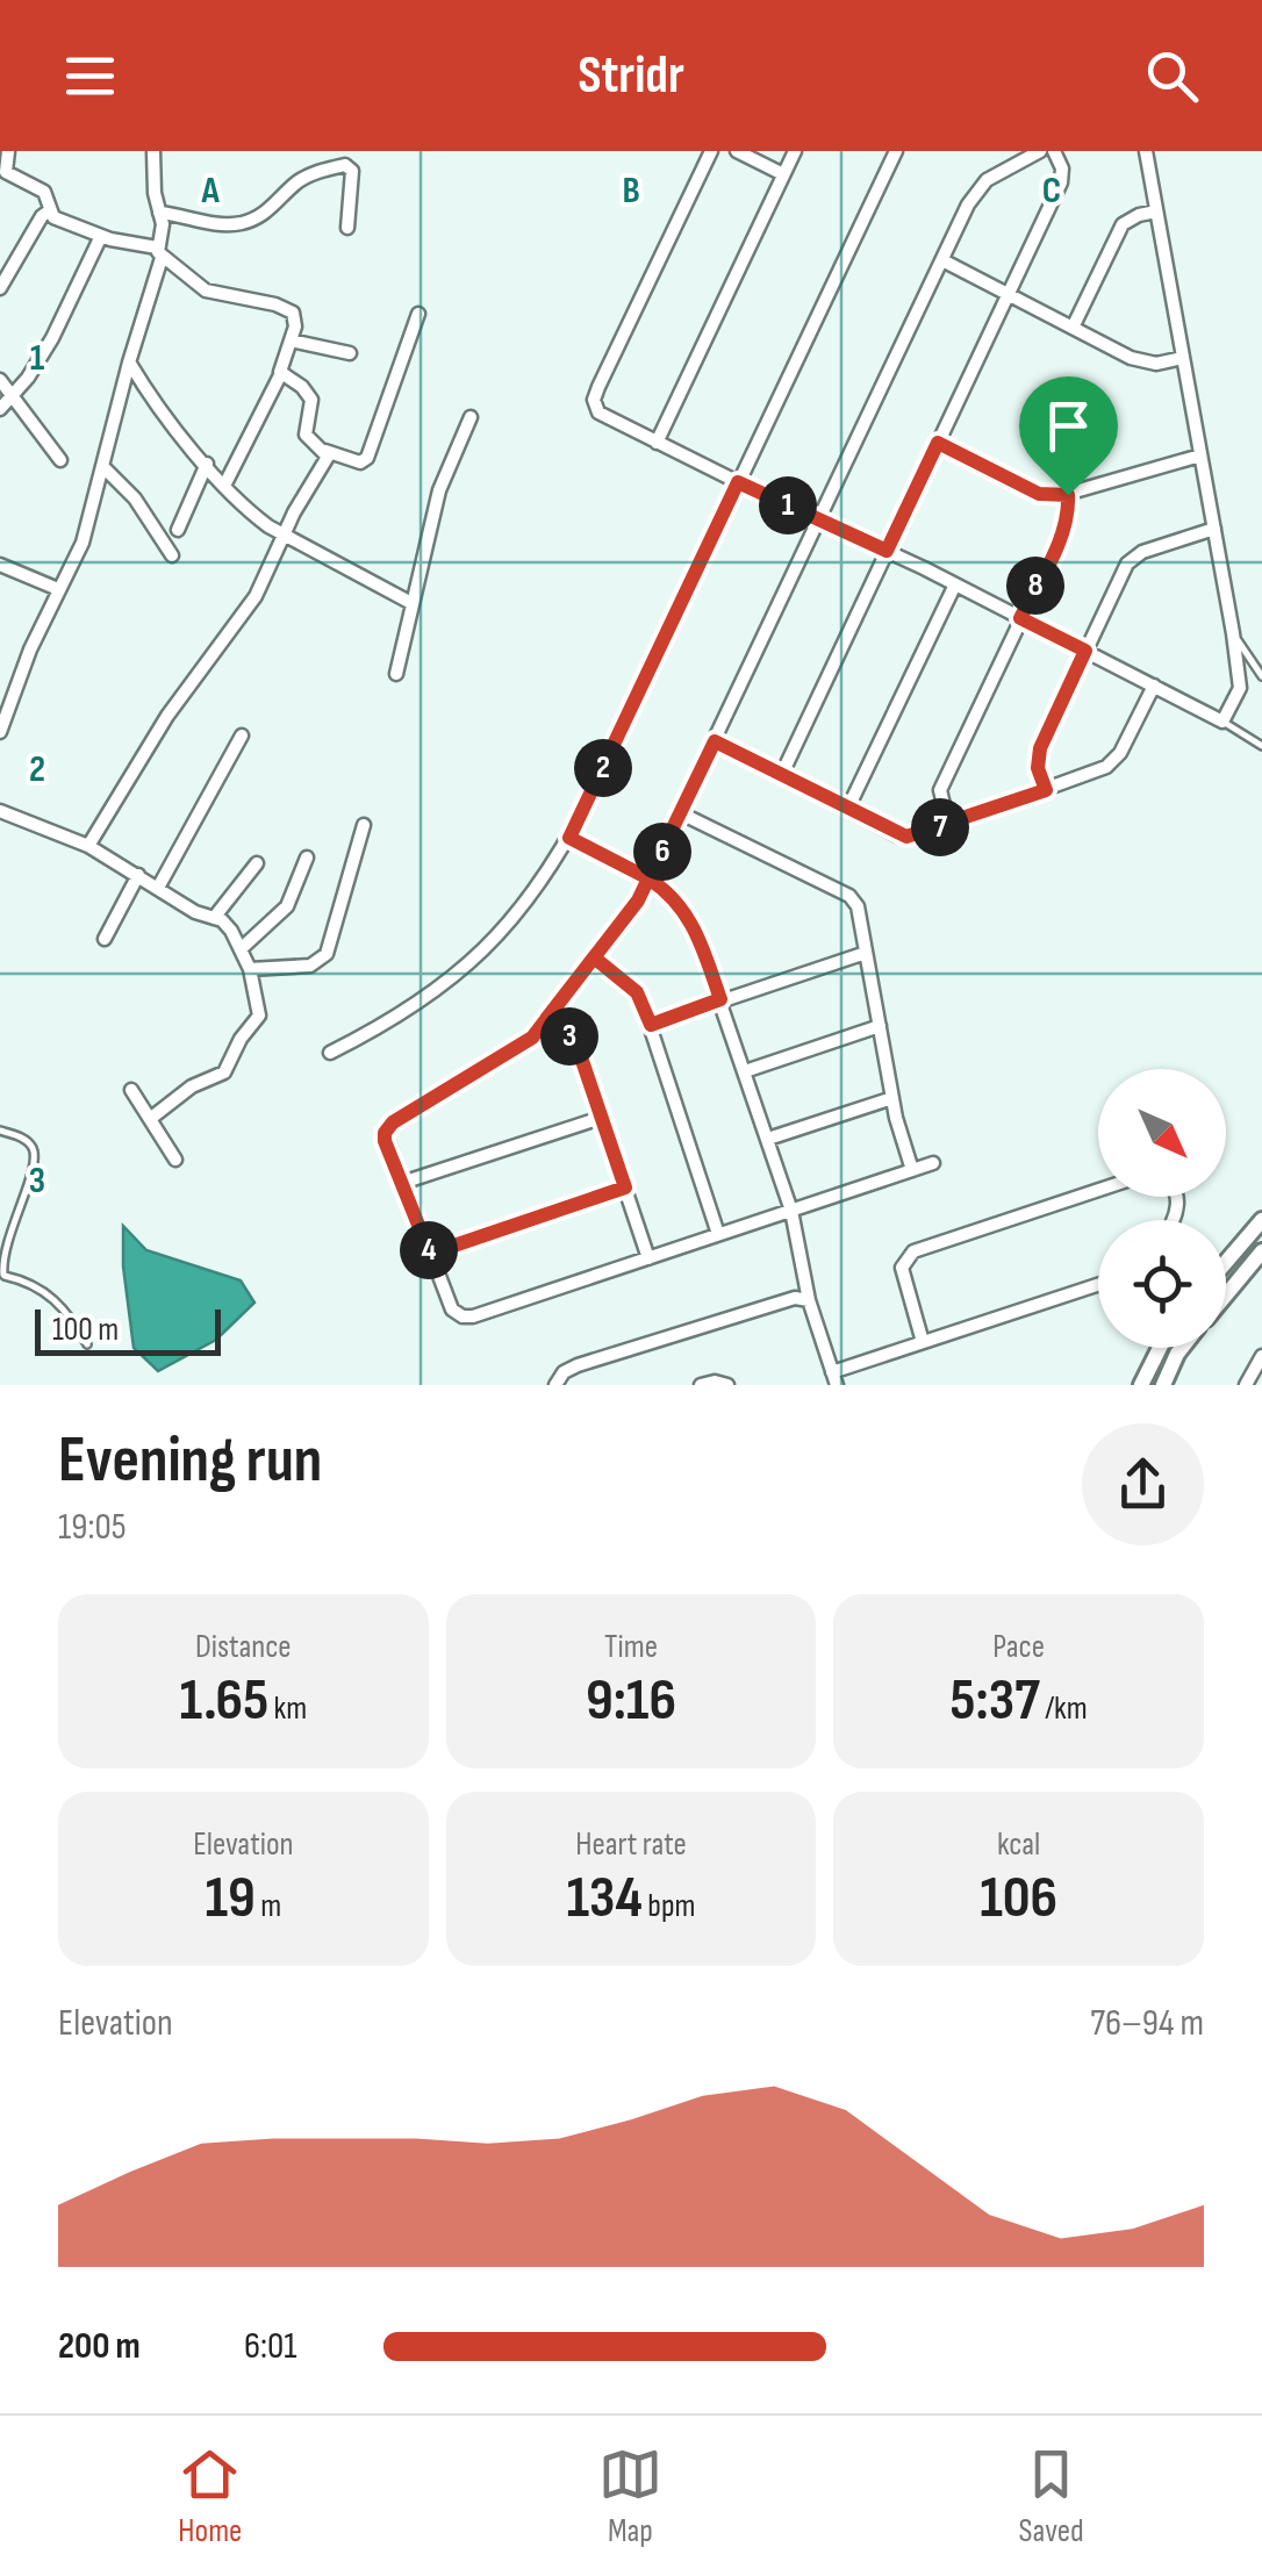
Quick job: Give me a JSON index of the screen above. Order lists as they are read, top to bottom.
{
  "scale_bar": "100 m",
  "north": "bottom right",
  "page": {
    "header": "Stridr",
    "pins": [
      "1",
      "8",
      "2",
      "7",
      "6",
      "3",
      "4"
    ],
    "scale": "100 m",
    "heading": ["Evening run", "19:05"],
    "stats": [
      ["Distance", "1.65 km"],
      ["Time", "9:16"],
      ["Pace", "5:37 /km"],
      ["Elevation", "19 m"],
      ["Heart rate", "134 bpm"],
      ["kcal", "106"]
    ],
    "chart": ["Elevation", "76–94 m"],
    "list": [
      {
        "name": "200 m",
        "note": "6:01"
      }
    ],
    "tabs": ["Home", "Map", "Saved"]
  },
  "grid": {
    "columns": ["A", "B", "C"],
    "rows": ["1", "2", "3"]
  }
}
